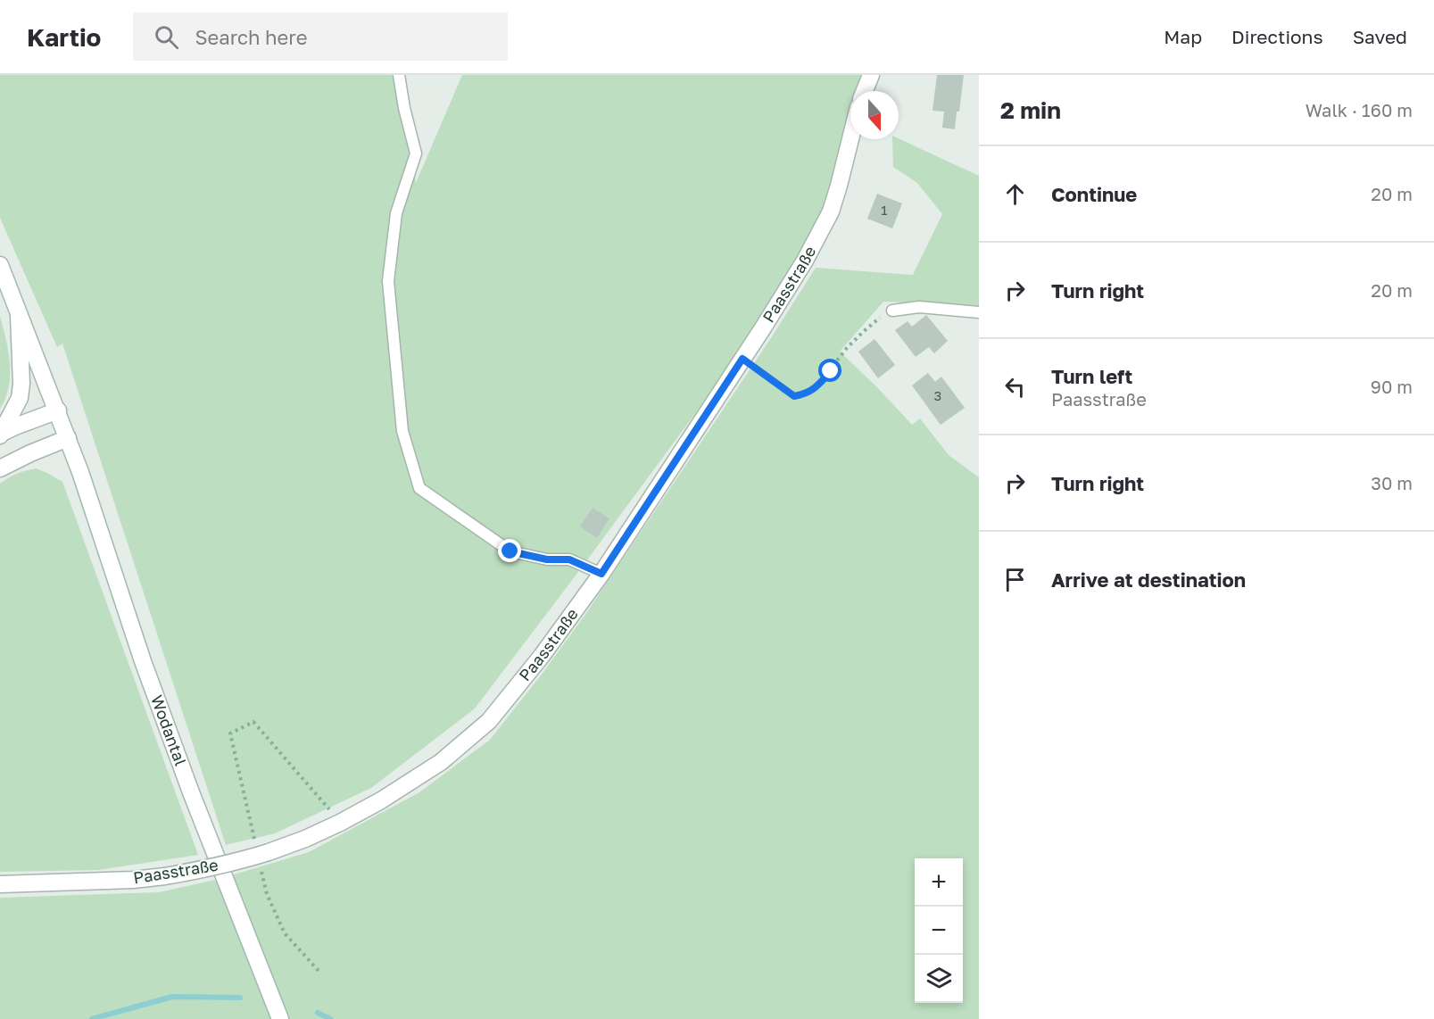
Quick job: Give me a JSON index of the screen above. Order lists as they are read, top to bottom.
{
  "streets": {
    "street": ["Paasstraße", "Wodantal"]
  },
  "house_numbers": ["1", "3"],
  "north": "bottom",
  "page": {
    "header": "Kartio",
    "search": "Search here",
    "nav": ["Map", "Directions", "Saved"],
    "heading": ["2 min", "Walk · 160 m"],
    "list": [
      ["Continue", "20 m"],
      ["Turn right", "20 m"],
      ["Turn left", "Paasstraße", "90 m"],
      ["Turn right", "30 m"],
      "Arrive at destination"
    ],
    "map_buttons": ["+", "−"]
  }
}
